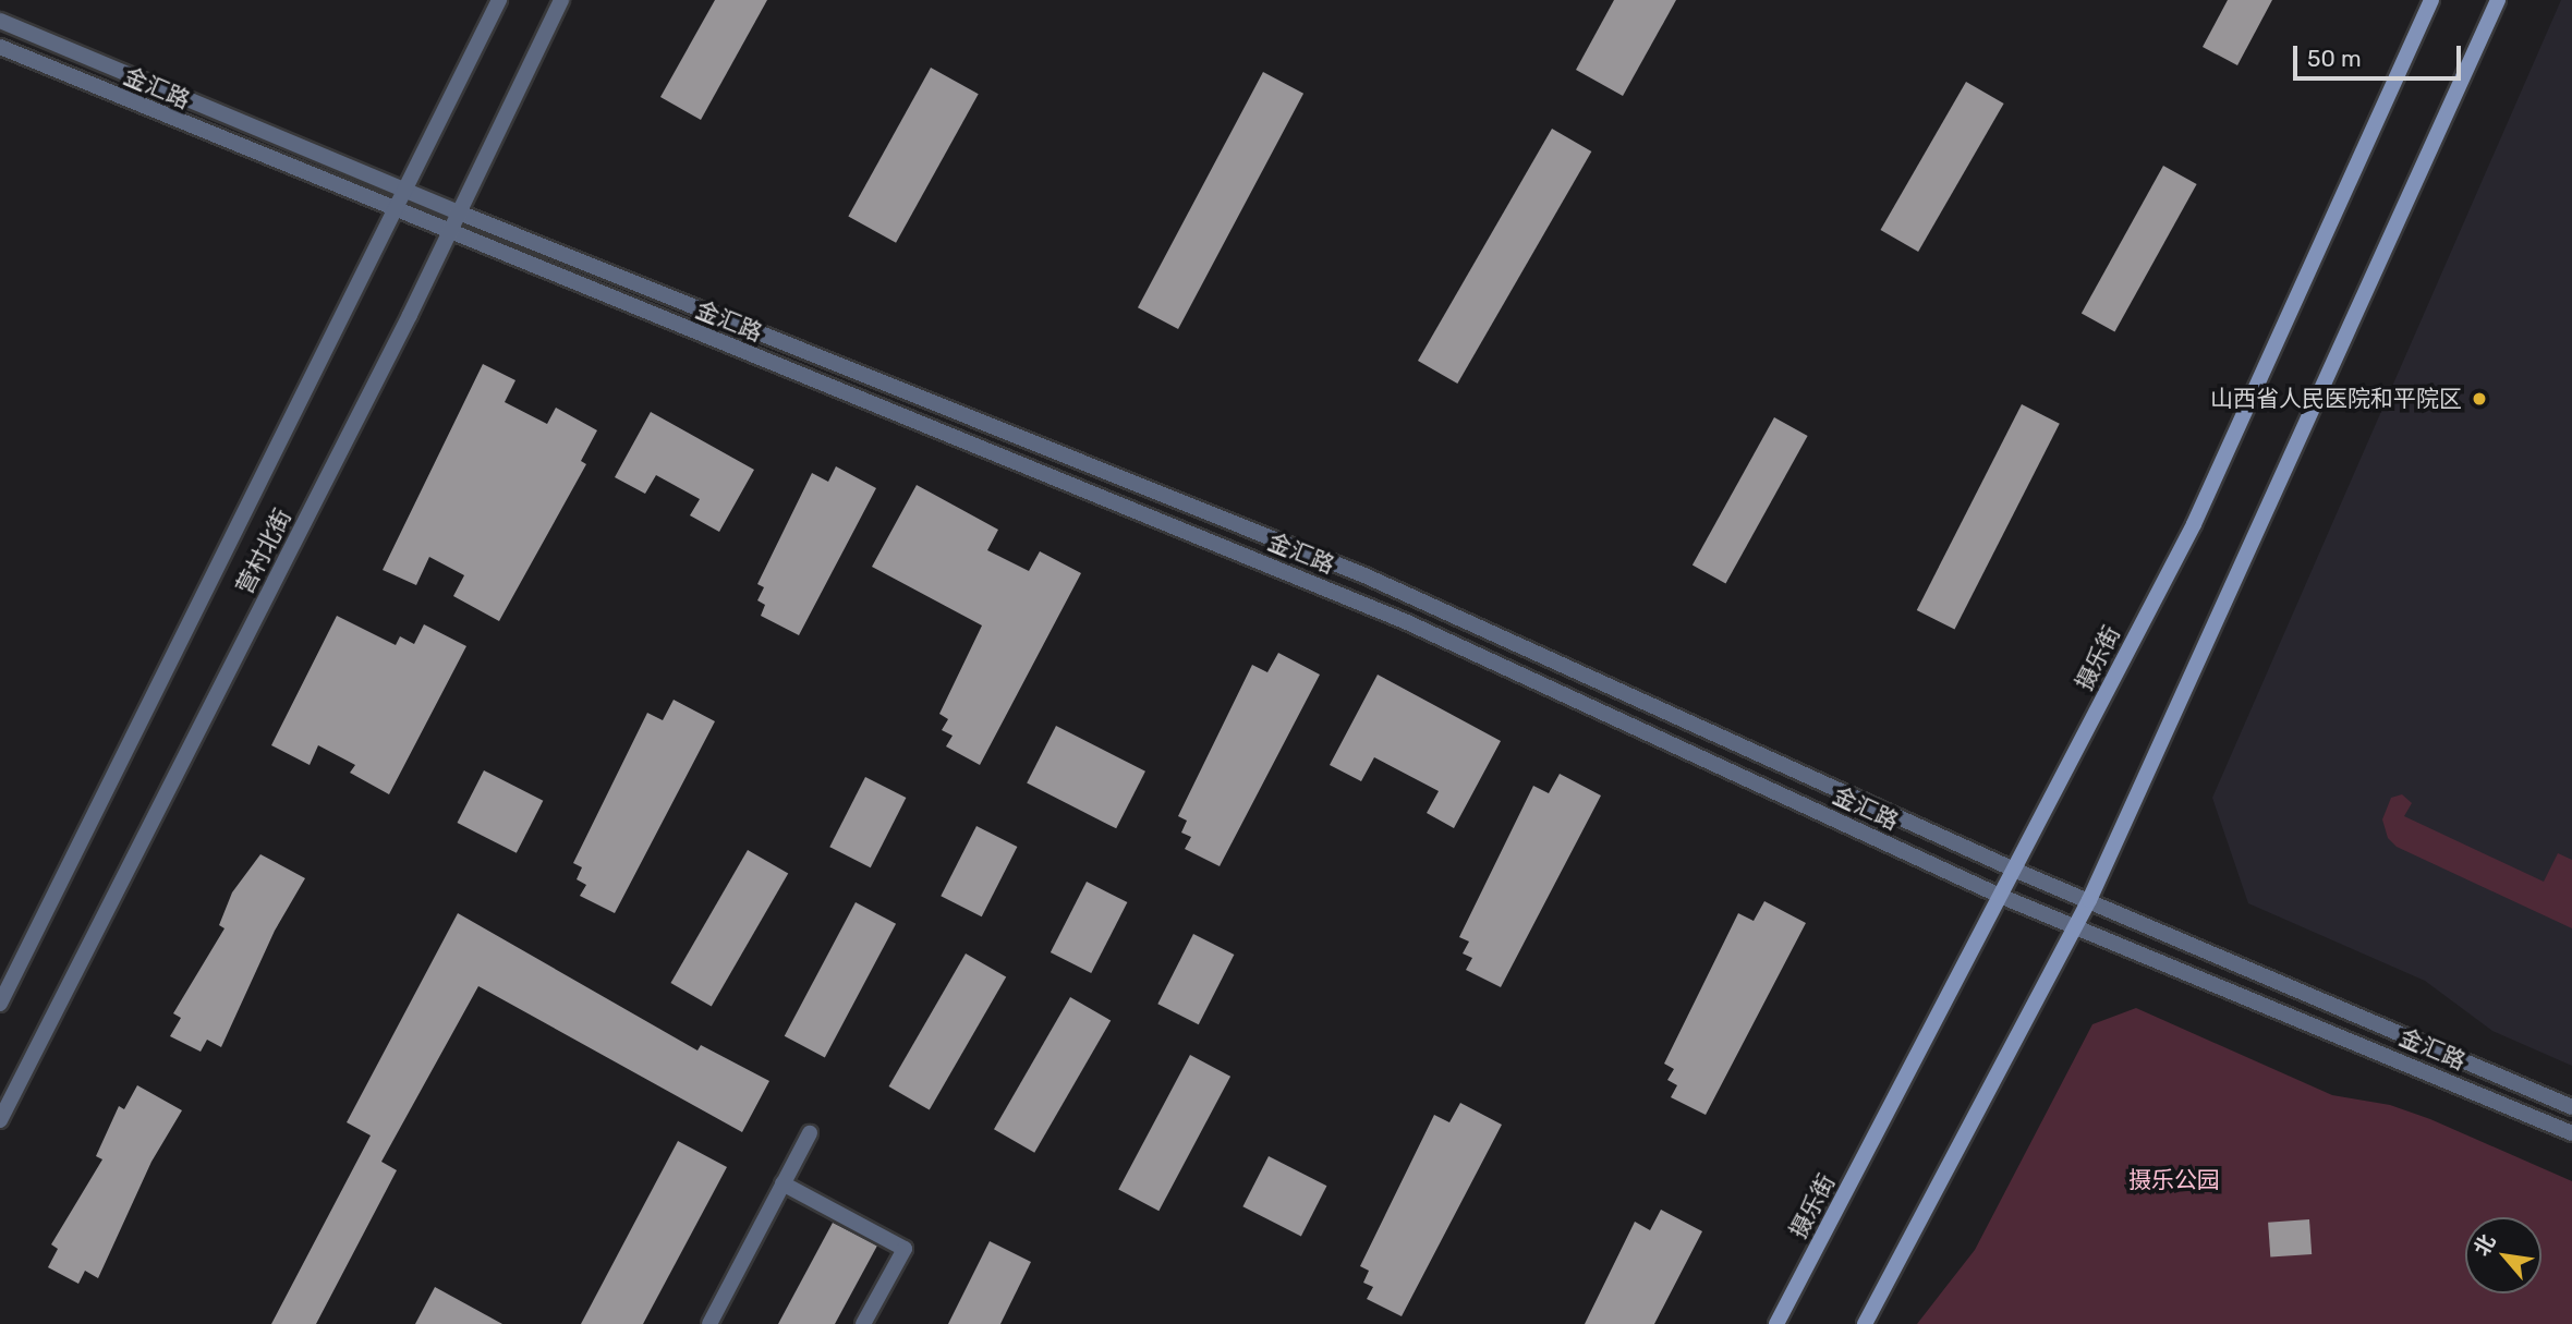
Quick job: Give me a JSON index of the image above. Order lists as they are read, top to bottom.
{
  "streets": {
    "main road": ["摄乐街"],
    "street": ["金汇路", "营村北街"]
  },
  "crossings": [
    ["金汇路", "营村北街"],
    ["金汇路", "摄乐街"]
  ],
  "parks": ["摄乐公园"],
  "places": ["山西省人民医院和平院区"],
  "scale_bar": "50 m",
  "north": "top left"
}
